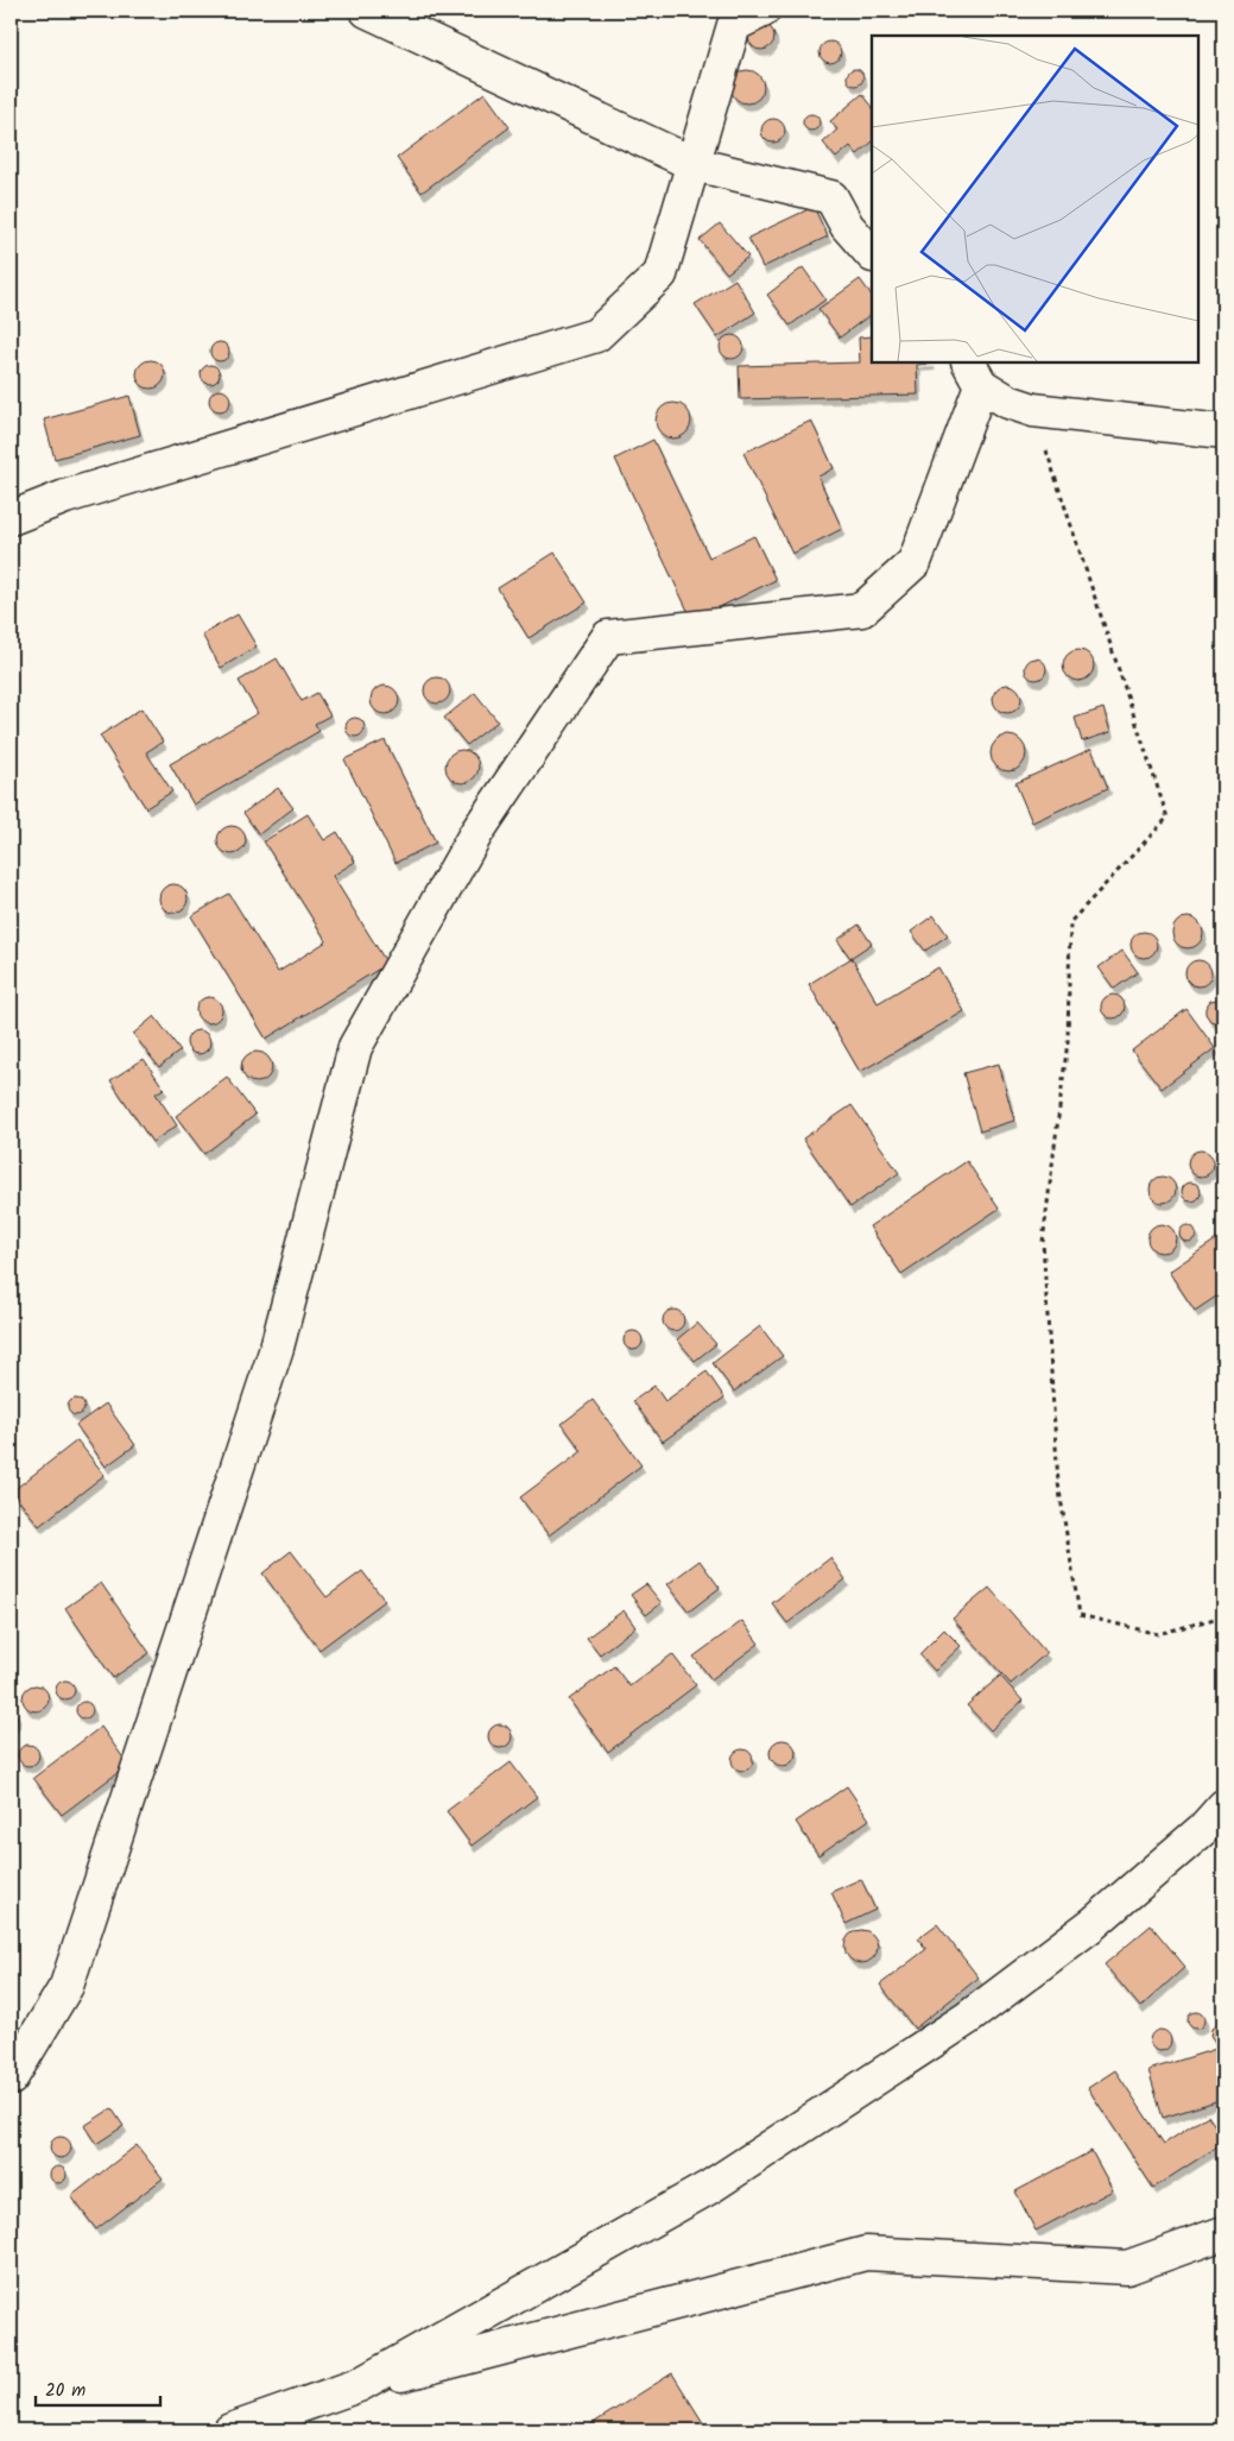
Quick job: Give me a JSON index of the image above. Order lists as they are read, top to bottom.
{
  "scale_bar": "20 m"
}
